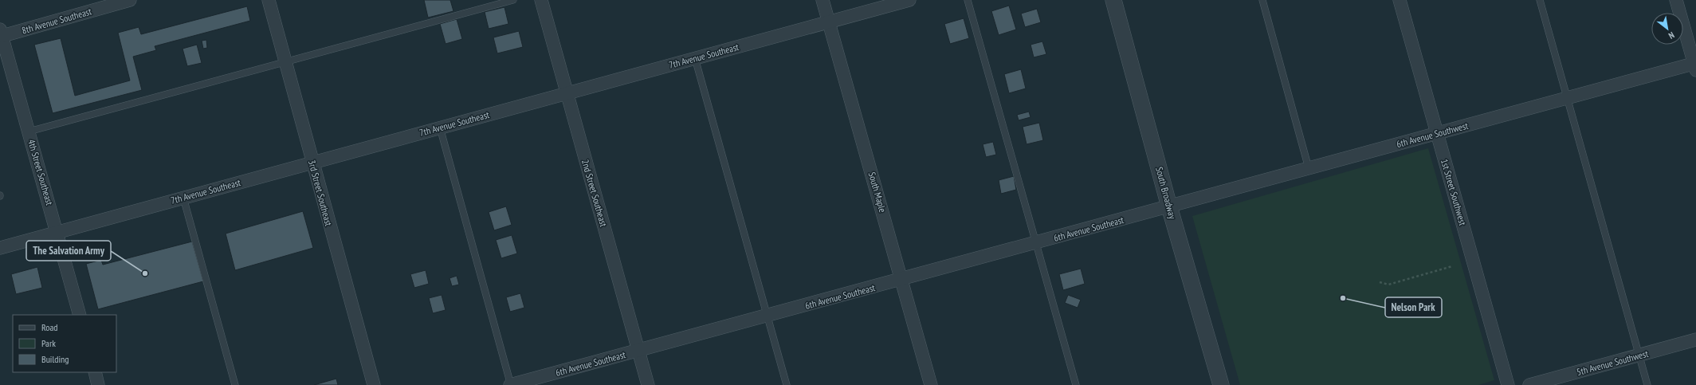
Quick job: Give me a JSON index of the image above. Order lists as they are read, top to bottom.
{
  "streets": {
    "street": [
      "8th Avenue Southeast",
      "7th Avenue Southeast",
      "6th Avenue Southwest",
      "4th Street Southeast",
      "South Maple",
      "1st Street Southwest",
      "3rd Street Southeast",
      "2nd Street Southeast",
      "South Broadway",
      "6th Avenue Southeast",
      "5th Avenue Southwest"
    ]
  },
  "crossings": [
    ["8th Avenue Southeast", "4th Street Southeast"],
    ["7th Avenue Southeast", "4th Street Southeast"],
    ["7th Avenue Southeast", "South Maple"],
    ["7th Avenue Southeast", "3rd Street Southeast"],
    ["7th Avenue Southeast", "2nd Street Southeast"],
    ["6th Avenue Southwest", "1st Street Southwest"],
    ["6th Avenue Southwest", "South Broadway"],
    ["6th Avenue Southwest", "6th Avenue Southeast"],
    ["South Maple", "6th Avenue Southeast"],
    ["2nd Street Southeast", "6th Avenue Southeast"],
    ["South Broadway", "6th Avenue Southeast"]
  ],
  "places": ["The Salvation Army", "Nelson Park"],
  "legend": ["Road", "Park", "Building"],
  "north": "bottom right"
}
